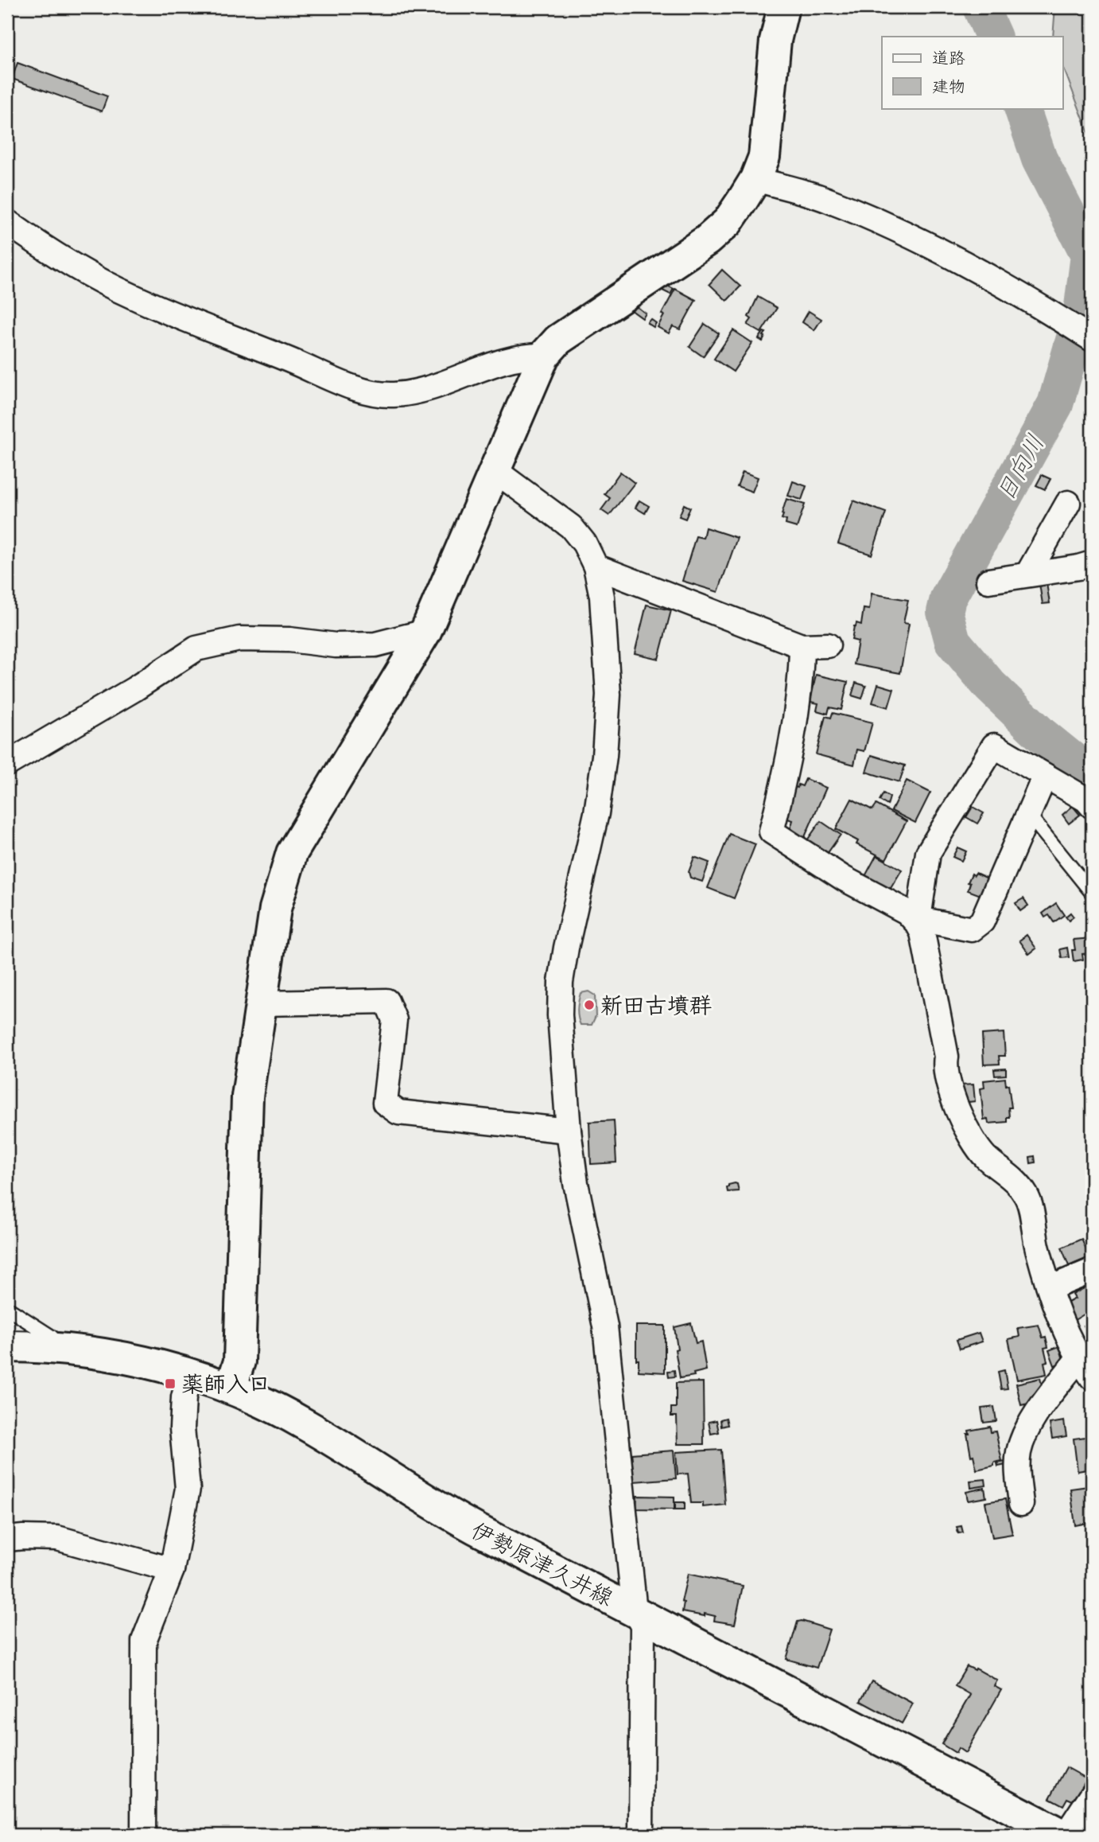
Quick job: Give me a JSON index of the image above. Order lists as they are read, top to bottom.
{
  "streets": {
    "street": ["伊勢原津久井線"]
  },
  "water": ["日向川"],
  "places": {
    "other": ["新田古墳群"],
    "transit": ["薬師入口"]
  },
  "legend": ["道路", "建物"]
}
